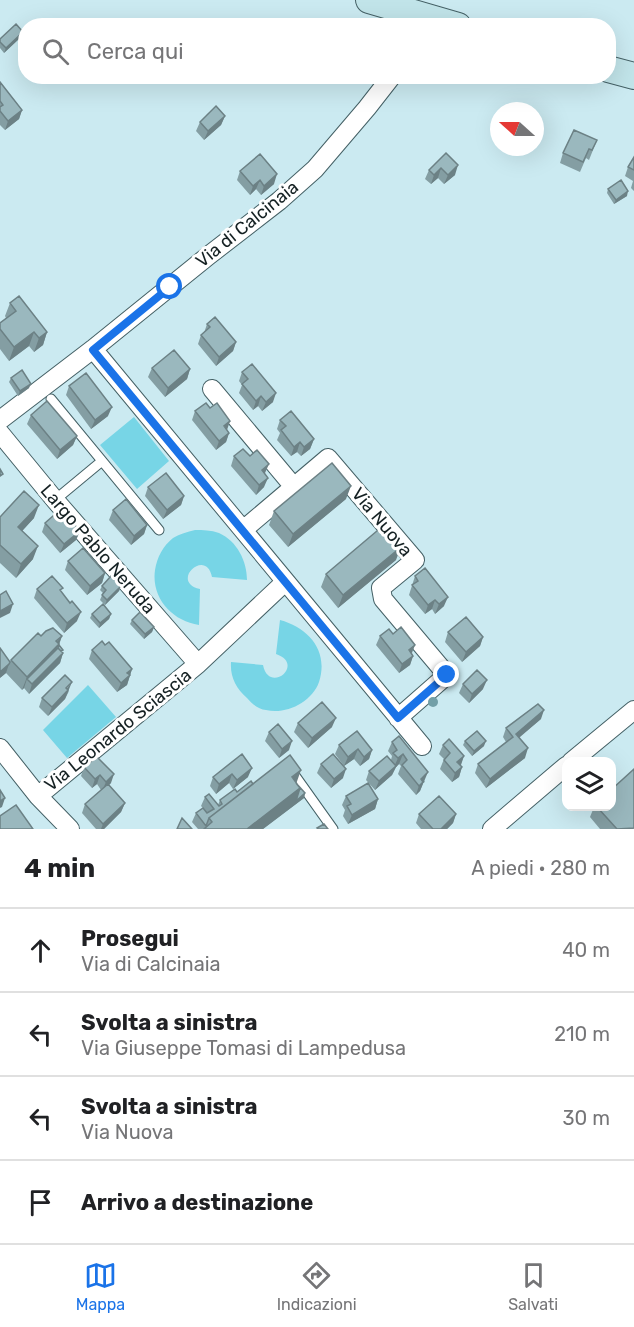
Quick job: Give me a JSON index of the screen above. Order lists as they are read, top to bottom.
{
  "streets": {
    "street": [
      "Via di Calcinaia",
      "Via Nuova",
      "Largo Pablo Neruda",
      "Via Leonardo Sciascia"
    ]
  },
  "crossings": [
    ["Largo Pablo Neruda", "Via Leonardo Sciascia"]
  ],
  "north": "left",
  "page": {
    "search": "Cerca qui",
    "heading": ["4 min", "A piedi · 280 m"],
    "list": [
      ["Prosegui", "Via di Calcinaia", "40 m"],
      ["Svolta a sinistra", "Via Giuseppe Tomasi di Lampedusa", "210 m"],
      ["Svolta a sinistra", "Via Nuova", "30 m"],
      "Arrivo a destinazione"
    ],
    "nav": ["Mappa", "Indicazioni", "Salvati"]
  }
}
